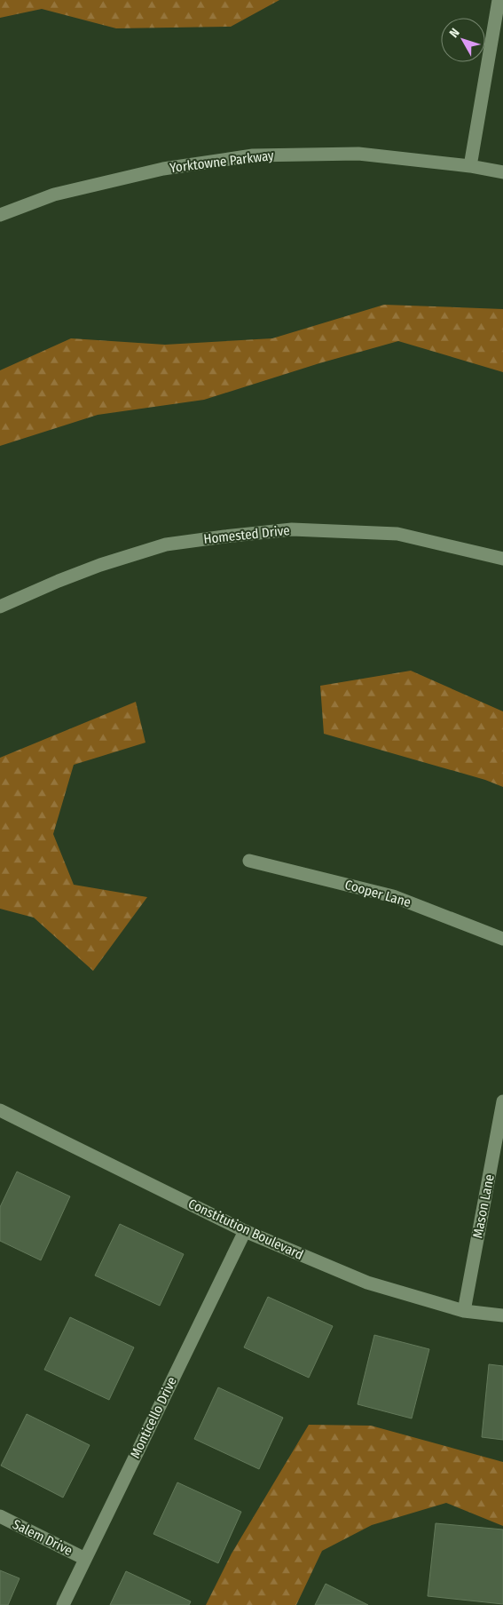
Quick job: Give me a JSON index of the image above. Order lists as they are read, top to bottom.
{
  "streets": {
    "street": [
      "Yorktowne Parkway",
      "Homested Drive",
      "Cooper Lane",
      "Mason Lane",
      "Constitution Boulevard",
      "Monticello Drive",
      "Salem Drive"
    ]
  },
  "crossings": [
    ["Mason Lane", "Constitution Boulevard"],
    ["Constitution Boulevard", "Monticello Drive"],
    ["Monticello Drive", "Salem Drive"]
  ],
  "north": "top left"
}
